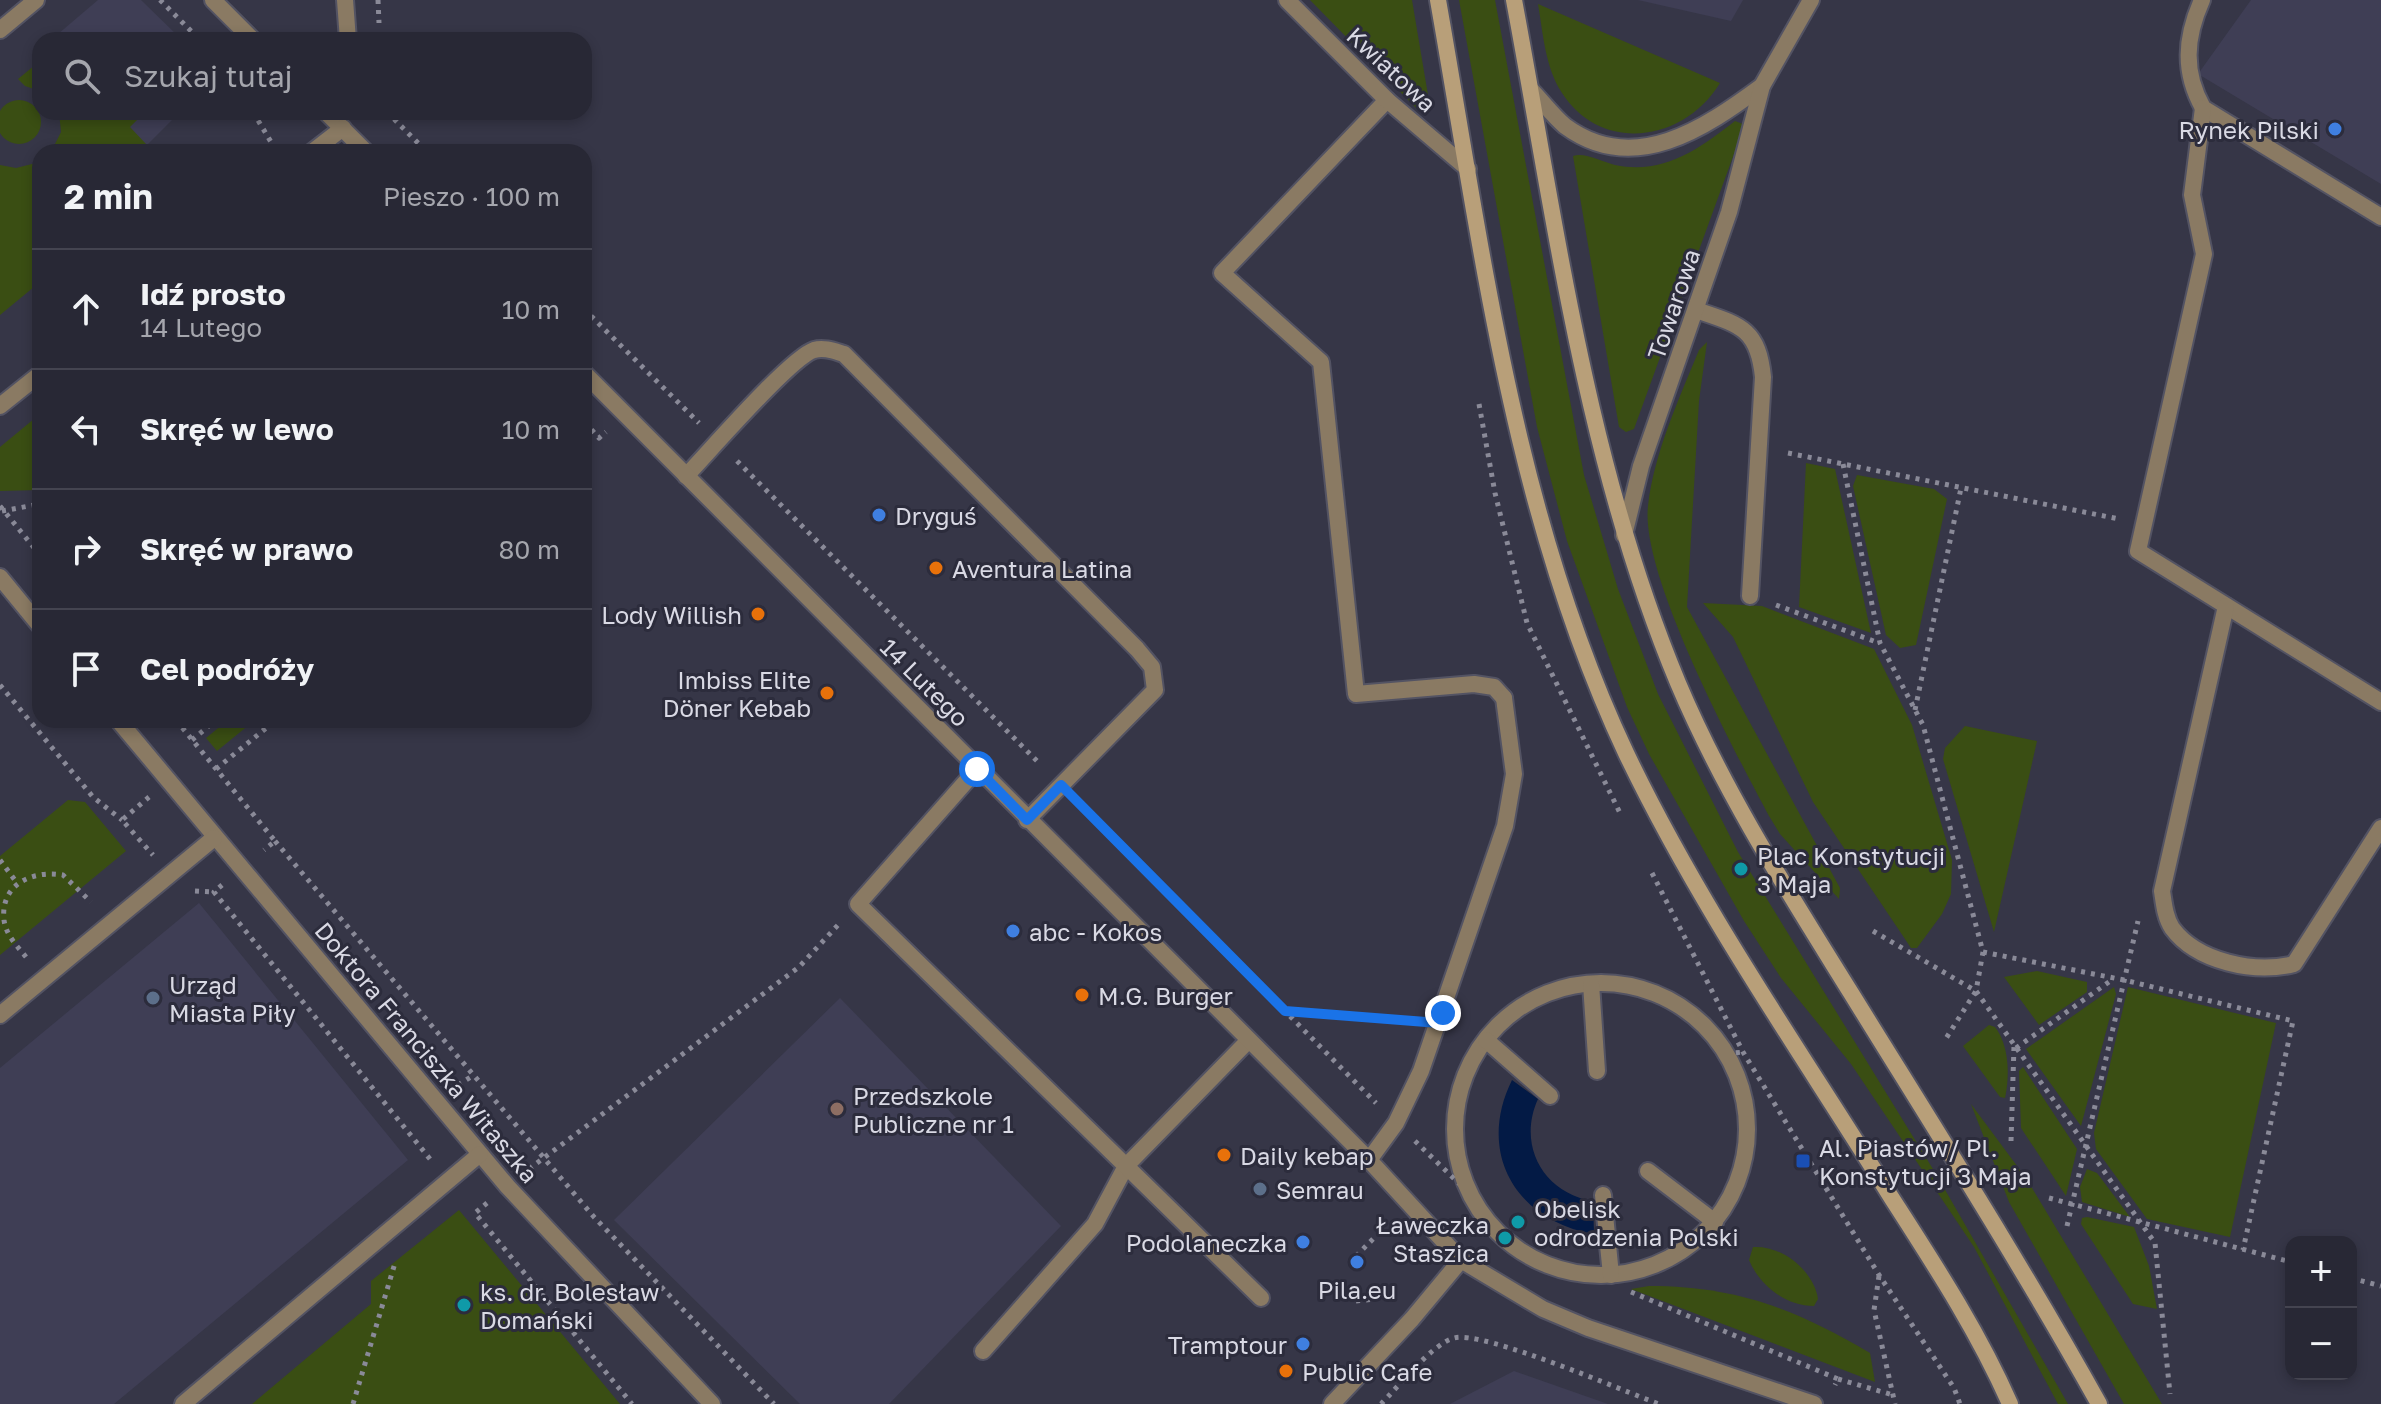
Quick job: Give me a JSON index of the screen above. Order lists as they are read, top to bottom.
{
  "streets": {
    "street": [
      "Kwiatowa",
      "Towarowa",
      "14 Lutego",
      "Doktora Franciszka Witaszka"
    ]
  },
  "places": {
    "other": [
      "Rynek Pilski",
      "Dryguś",
      "Aventura Latina",
      "Lody Willish",
      "Imbiss Elite Döner Kebab",
      "Plac Konstytucji 3 Maja",
      "abc - Kokos",
      "M.G. Burger",
      "Urząd Miasta Piły",
      "Przedszkole Publiczne nr 1",
      "Daily kebap",
      "Semrau",
      "Obelisk odrodzenia Polski",
      "Ławeczka Staszica",
      "Podolaneczka",
      "Pila.eu",
      "ks. dr. Bolesław Domański",
      "Tramptour",
      "Public Cafe"
    ],
    "transit": ["Al. Piastów/ Pl. Konstytucji 3 Maja"]
  },
  "page": {
    "search": "Szukaj tutaj",
    "heading": ["2 min", "Pieszo · 100 m"],
    "list": [
      ["Idź prosto", "14 Lutego", "10 m"],
      ["Skręć w lewo", "10 m"],
      ["Skręć w prawo", "80 m"],
      "Cel podróży"
    ],
    "map_buttons": ["+", "−"]
  }
}
